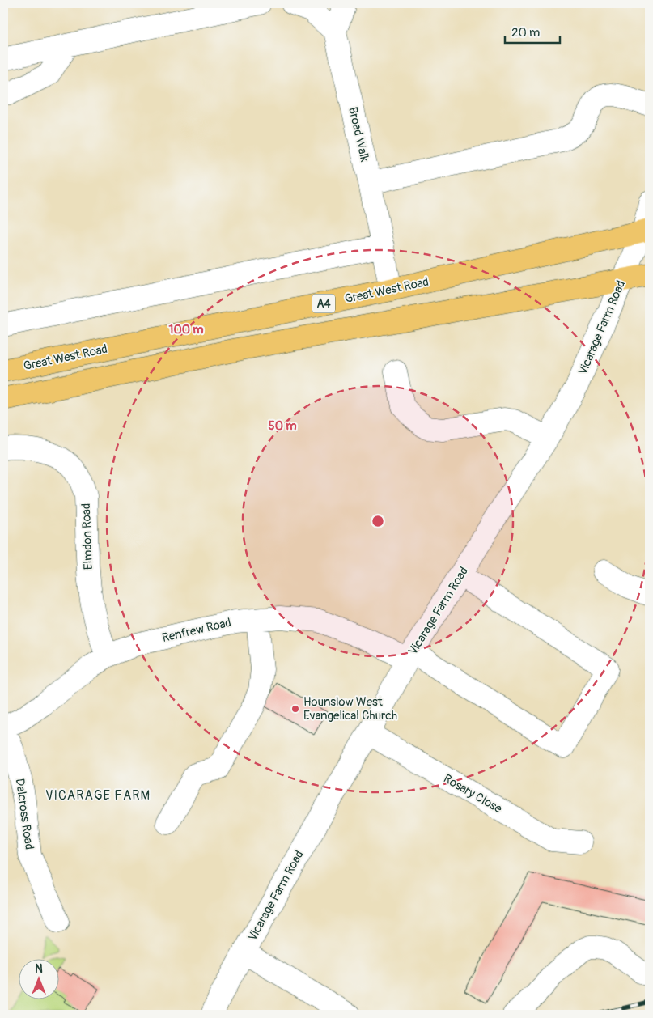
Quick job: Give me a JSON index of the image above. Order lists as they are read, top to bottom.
{
  "streets": {
    "highway": ["Great West Road", "A4"],
    "street": [
      "Broad Walk",
      "Vicarage Farm Road",
      "Elmdon Road",
      "Renfrew Road",
      "Rosary Close",
      "Dalcross Road"
    ]
  },
  "crossings": [
    ["Broad Walk", "Great West Road"],
    ["Great West Road", "Vicarage Farm Road"],
    ["Vicarage Farm Road", "Renfrew Road"],
    ["Vicarage Farm Road", "Rosary Close"],
    ["Elmdon Road", "Renfrew Road"],
    ["Renfrew Road", "Dalcross Road"]
  ],
  "districts": ["VICARAGE FARM"],
  "places": ["Hounslow West Evangelical Church"],
  "scale_bar": "20 m",
  "north": "top",
  "rings": ["100 m", "50 m"]
}
